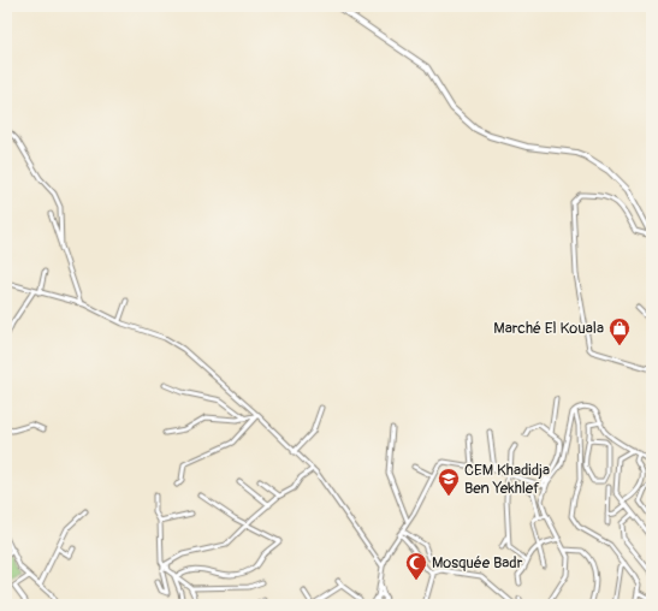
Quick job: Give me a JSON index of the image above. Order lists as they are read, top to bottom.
{
  "places": {
    "shop": ["Marché El Kouala"],
    "school or university": ["CEM Khadidja Ben Yekhlef"],
    "mosque": ["Mosquée Badr"]
  }
}
